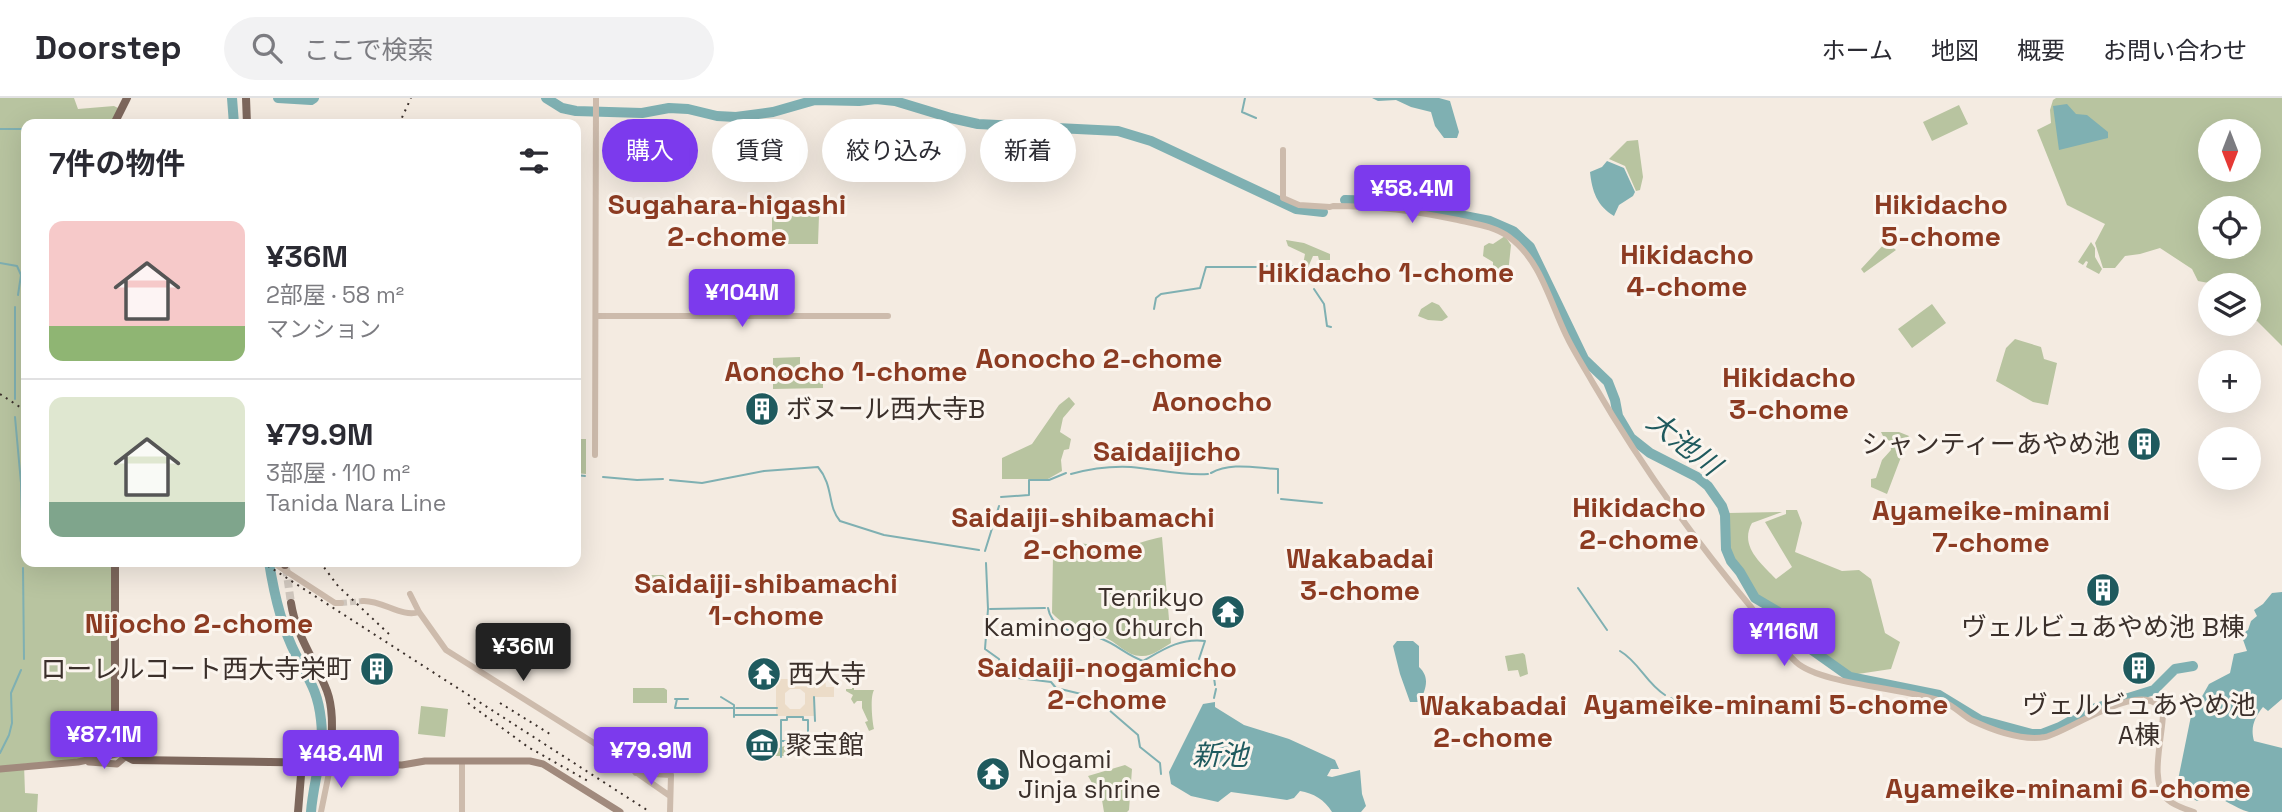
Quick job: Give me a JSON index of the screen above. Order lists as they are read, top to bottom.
{
  "districts": [
    "Sugahara-higashi 2-chome",
    "Hikidacho 5-chome",
    "Hikidacho 4-chome",
    "Hikidacho 1-chome",
    "Aonocho 2-chome",
    "Aonocho 1-chome",
    "Hikidacho 3-chome",
    "Aonocho",
    "Saidaijicho",
    "Hikidacho 2-chome",
    "Ayameike-minami 7-chome",
    "Saidaiji-shibamachi 2-chome",
    "Wakabadai 3-chome",
    "Saidaiji-shibamachi 1-chome",
    "Nijocho 2-chome",
    "Saidaiji-nogamicho 2-chome",
    "Ayameike-minami 5-chome",
    "Wakabadai 2-chome",
    "Ayameike-minami 6-chome"
  ],
  "water": ["大池川", "新池"],
  "places": {
    "building": [
      "ボヌール西大寺B",
      "シャンティーあやめ池",
      "ヴェルビュあやめ池 B棟",
      "ヴェルビュあやめ池 A棟",
      "ローレルコート西大寺栄町"
    ],
    "temple": ["Tenrikyo Kaminogo Church", "西大寺", "Nogami Jinja shrine"],
    "museum": ["聚宝館"]
  },
  "north": "bottom",
  "page": {
    "header": "Doorstep",
    "search": "ここで検索",
    "nav": [
      "ホーム",
      "地図",
      "概要",
      "お問い合わせ"
    ],
    "map_buttons": ["+", "−"],
    "chip": [
      "購入",
      "賃貸",
      "絞り込み",
      "新着"
    ],
    "heading": "7件の物件",
    "price": [
      "¥58.4M",
      "¥104M",
      "¥116M",
      "¥36M",
      "¥87.1M",
      "¥79.9M",
      "¥48.4M"
    ],
    "list": [
      {
        "name": "¥36M",
        "note": "2部屋 · 58 m² · マンション"
      },
      {
        "name": "¥79.9M",
        "note": "3部屋 · 110 m² · Tanida Nara Line"
      }
    ]
  }
}
